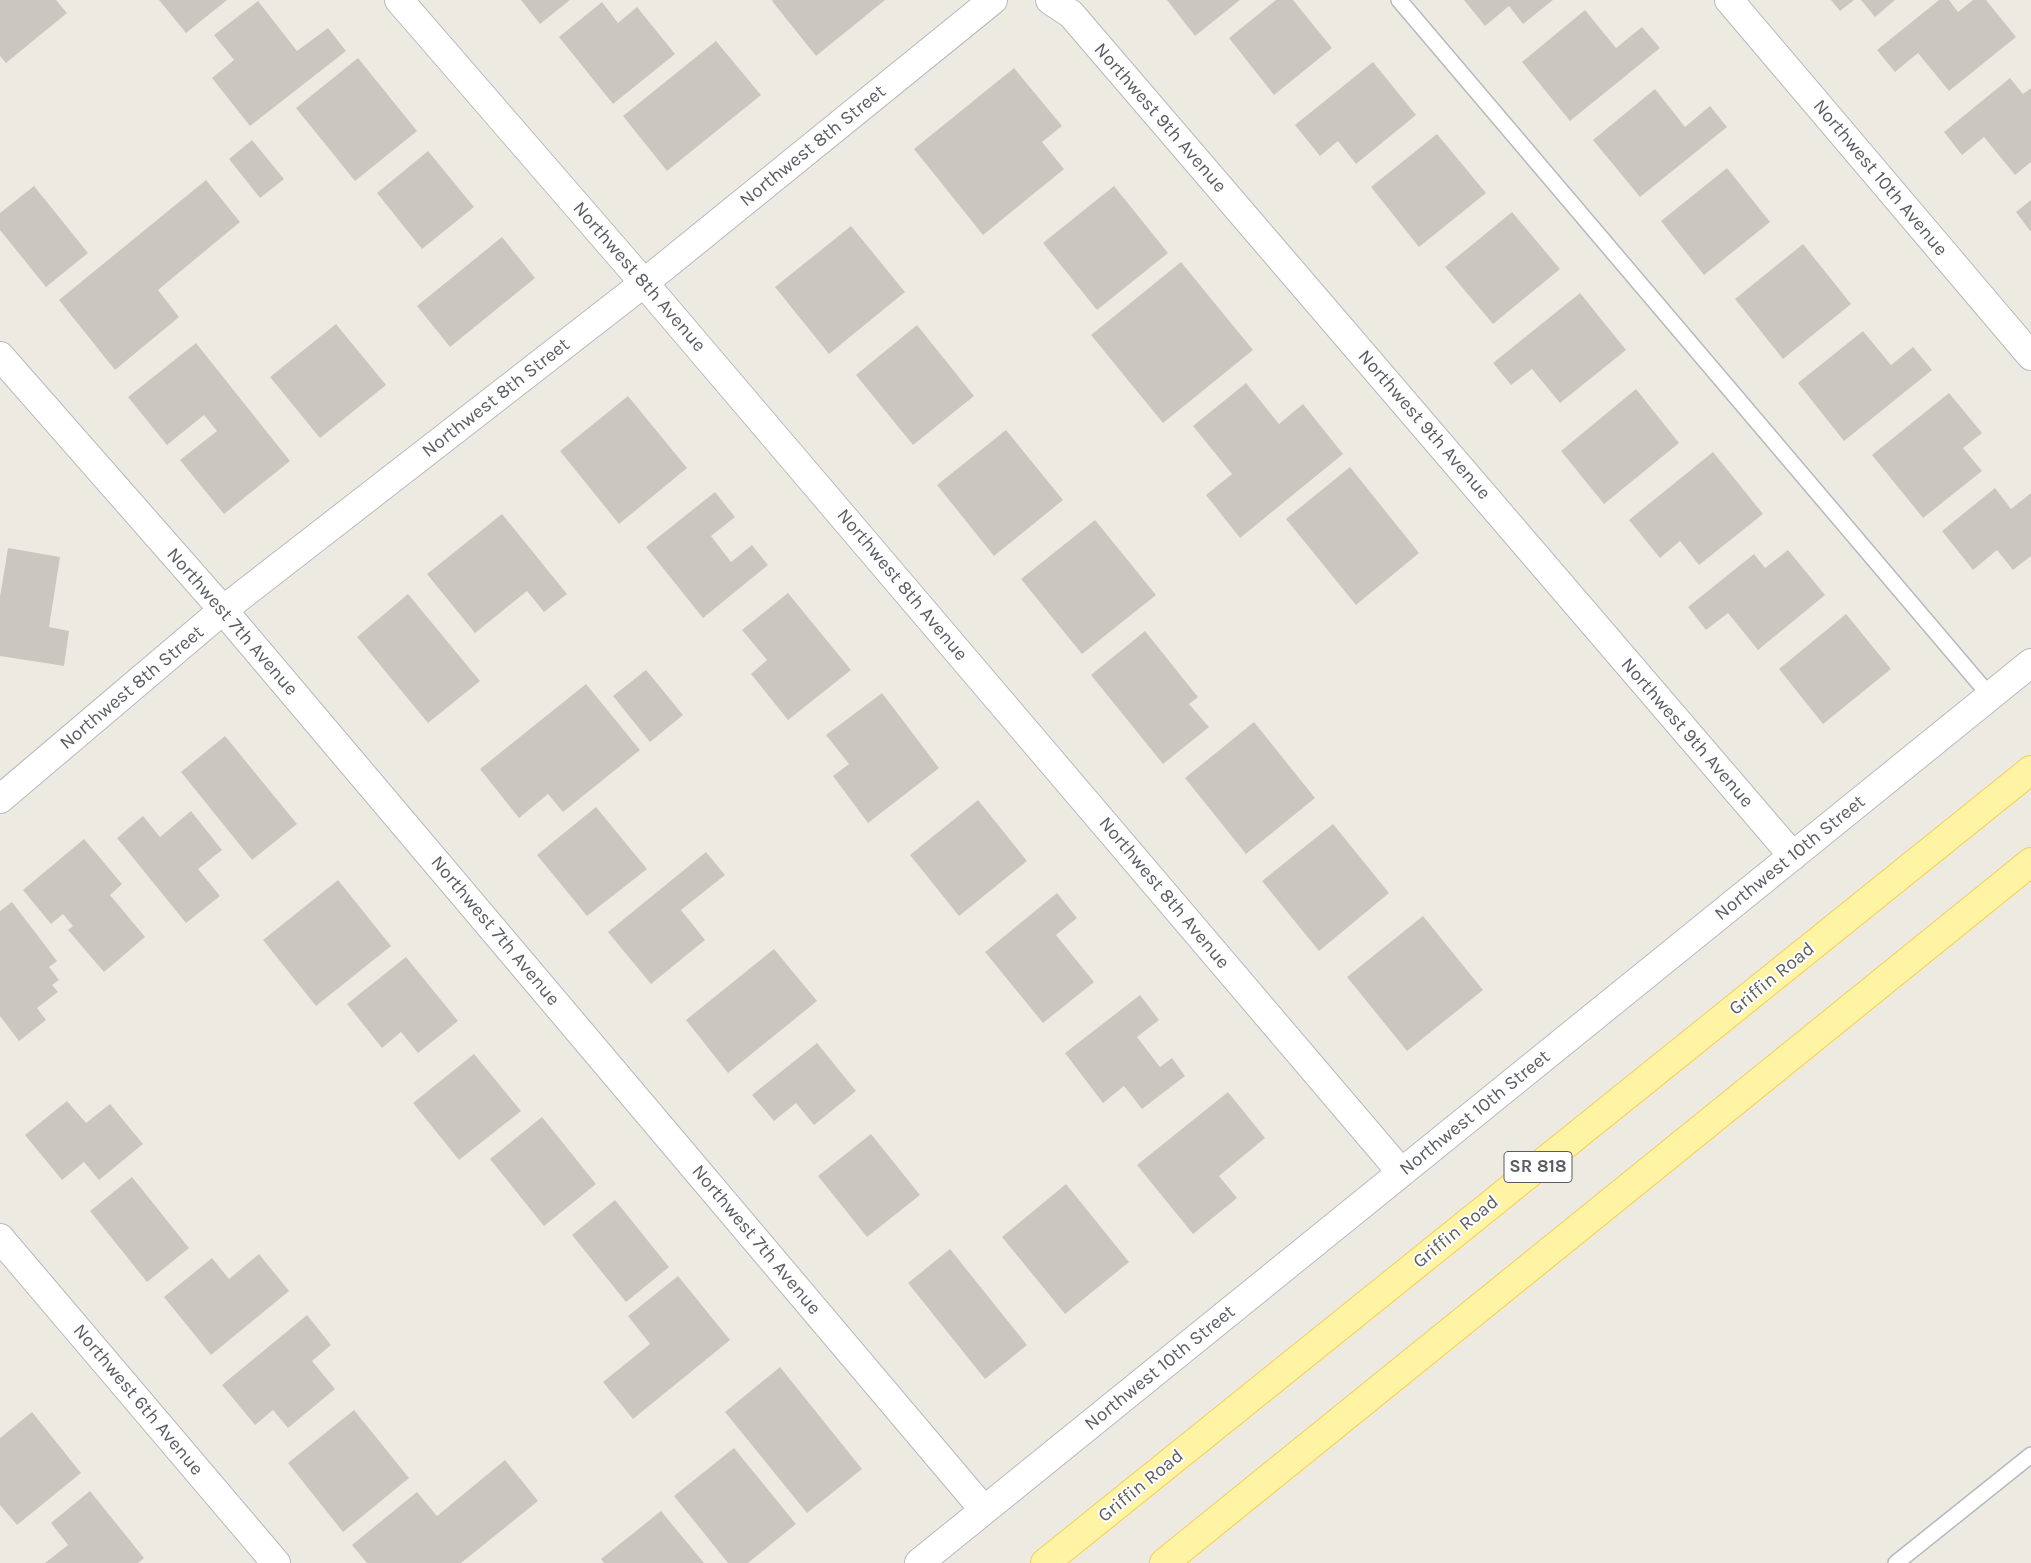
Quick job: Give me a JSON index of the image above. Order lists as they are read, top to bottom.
{
  "streets": {
    "main road": ["Griffin Road", "SR 818"],
    "street": [
      "Northwest 9th Avenue",
      "Northwest 8th Street",
      "Northwest 10th Avenue",
      "Northwest 8th Avenue",
      "Northwest 7th Avenue",
      "Northwest 10th Street",
      "Northwest 6th Avenue"
    ]
  },
  "crossings": [
    ["Northwest 9th Avenue", "Northwest 10th Street"],
    ["Northwest 8th Street", "Northwest 8th Avenue"],
    ["Northwest 8th Street", "Northwest 7th Avenue"],
    ["Northwest 8th Avenue", "Northwest 10th Street"],
    ["Northwest 7th Avenue", "Northwest 10th Street"]
  ]
}
